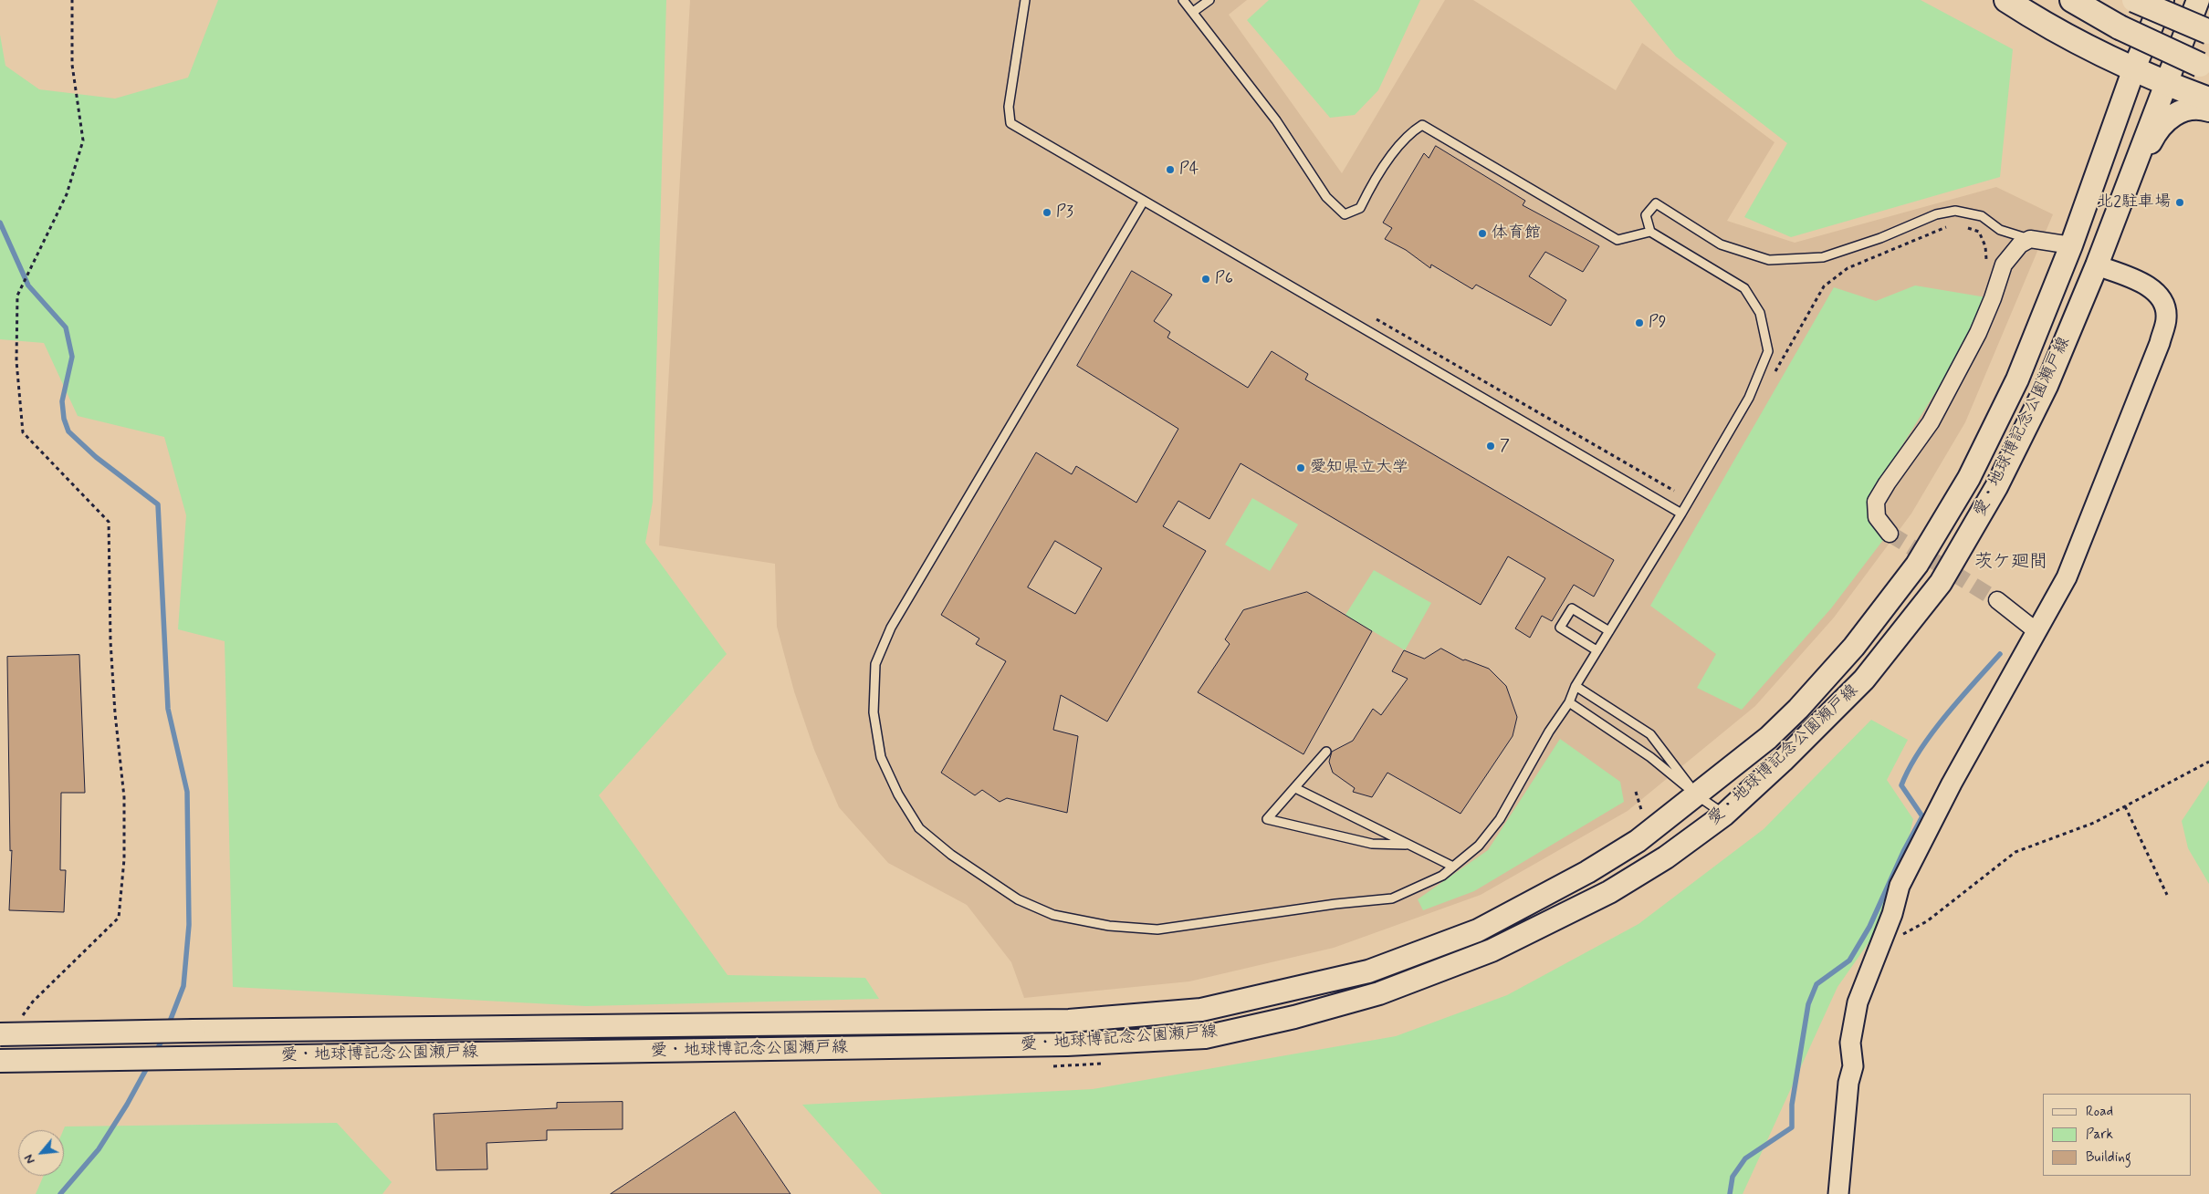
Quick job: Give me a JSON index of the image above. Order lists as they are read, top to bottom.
{
  "streets": {
    "main road": ["愛・地球博記念公園瀬戸線"]
  },
  "districts": ["茨ケ廻間"],
  "places": [
    "P4",
    "北2駐車場",
    "P3",
    "体育館",
    "P6",
    "P9",
    "7",
    "愛知県立大学"
  ],
  "legend": ["Road", "Park", "Building"],
  "north": "bottom left"
}
